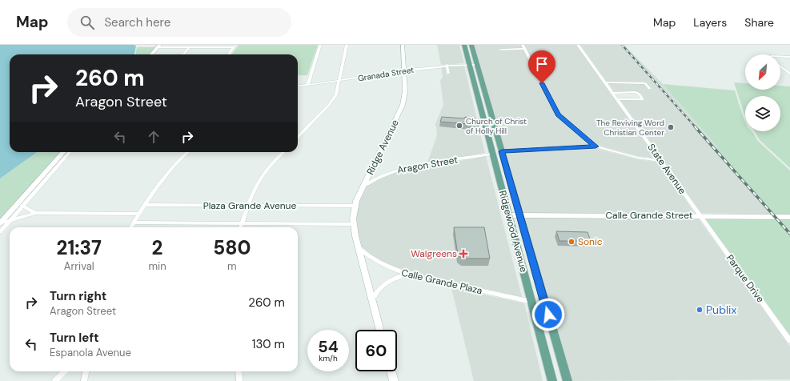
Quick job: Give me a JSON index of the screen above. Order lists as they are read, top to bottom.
{
  "streets": {
    "main road": ["Ridgewood Avenue"],
    "street": [
      "Granada Street",
      "Ridge Avenue",
      "Aragon Street",
      "State Avenue",
      "Plaza Grande Avenue",
      "Calle Grande Street",
      "Parque Drive",
      "Calle Grande Plaza"
    ]
  },
  "crossings": [
    ["Granada Street", "Ridge Avenue"],
    ["Granada Street", "Ridgewood Avenue"],
    ["Ridge Avenue", "Aragon Street"],
    ["Ridge Avenue", "Plaza Grande Avenue"],
    ["Ridge Avenue", "Calle Grande Plaza"],
    ["Aragon Street", "Ridgewood Avenue"],
    ["State Avenue", "Calle Grande Street"],
    ["State Avenue", "Parque Drive"],
    ["Calle Grande Street", "Ridgewood Avenue"],
    ["Calle Grande Street", "Parque Drive"],
    ["Ridgewood Avenue", "Calle Grande Plaza"]
  ],
  "places": {
    "other": [
      "Church of Christ of Holly Hill",
      "The Reviving Word Christian Center",
      "Sonic",
      "Publix"
    ],
    "health": ["Walgreens"]
  },
  "north": "bottom left",
  "page": {
    "header": "Map",
    "search": "Search here",
    "nav": ["Map", "Layers", "Share"],
    "turn": ["260 m", "Aragon Street"],
    "eta": [
      "21:37",
      "Arrival",
      "2",
      "min",
      "580",
      "m"
    ],
    "list": [
      {
        "name": "Turn right",
        "note": "Aragon Street",
        "value": "260 m"
      },
      {
        "name": "Turn left",
        "note": "Espanola Avenue",
        "value": "130 m"
      }
    ],
    "speed": "54 km/h",
    "limit": "60"
  }
}
